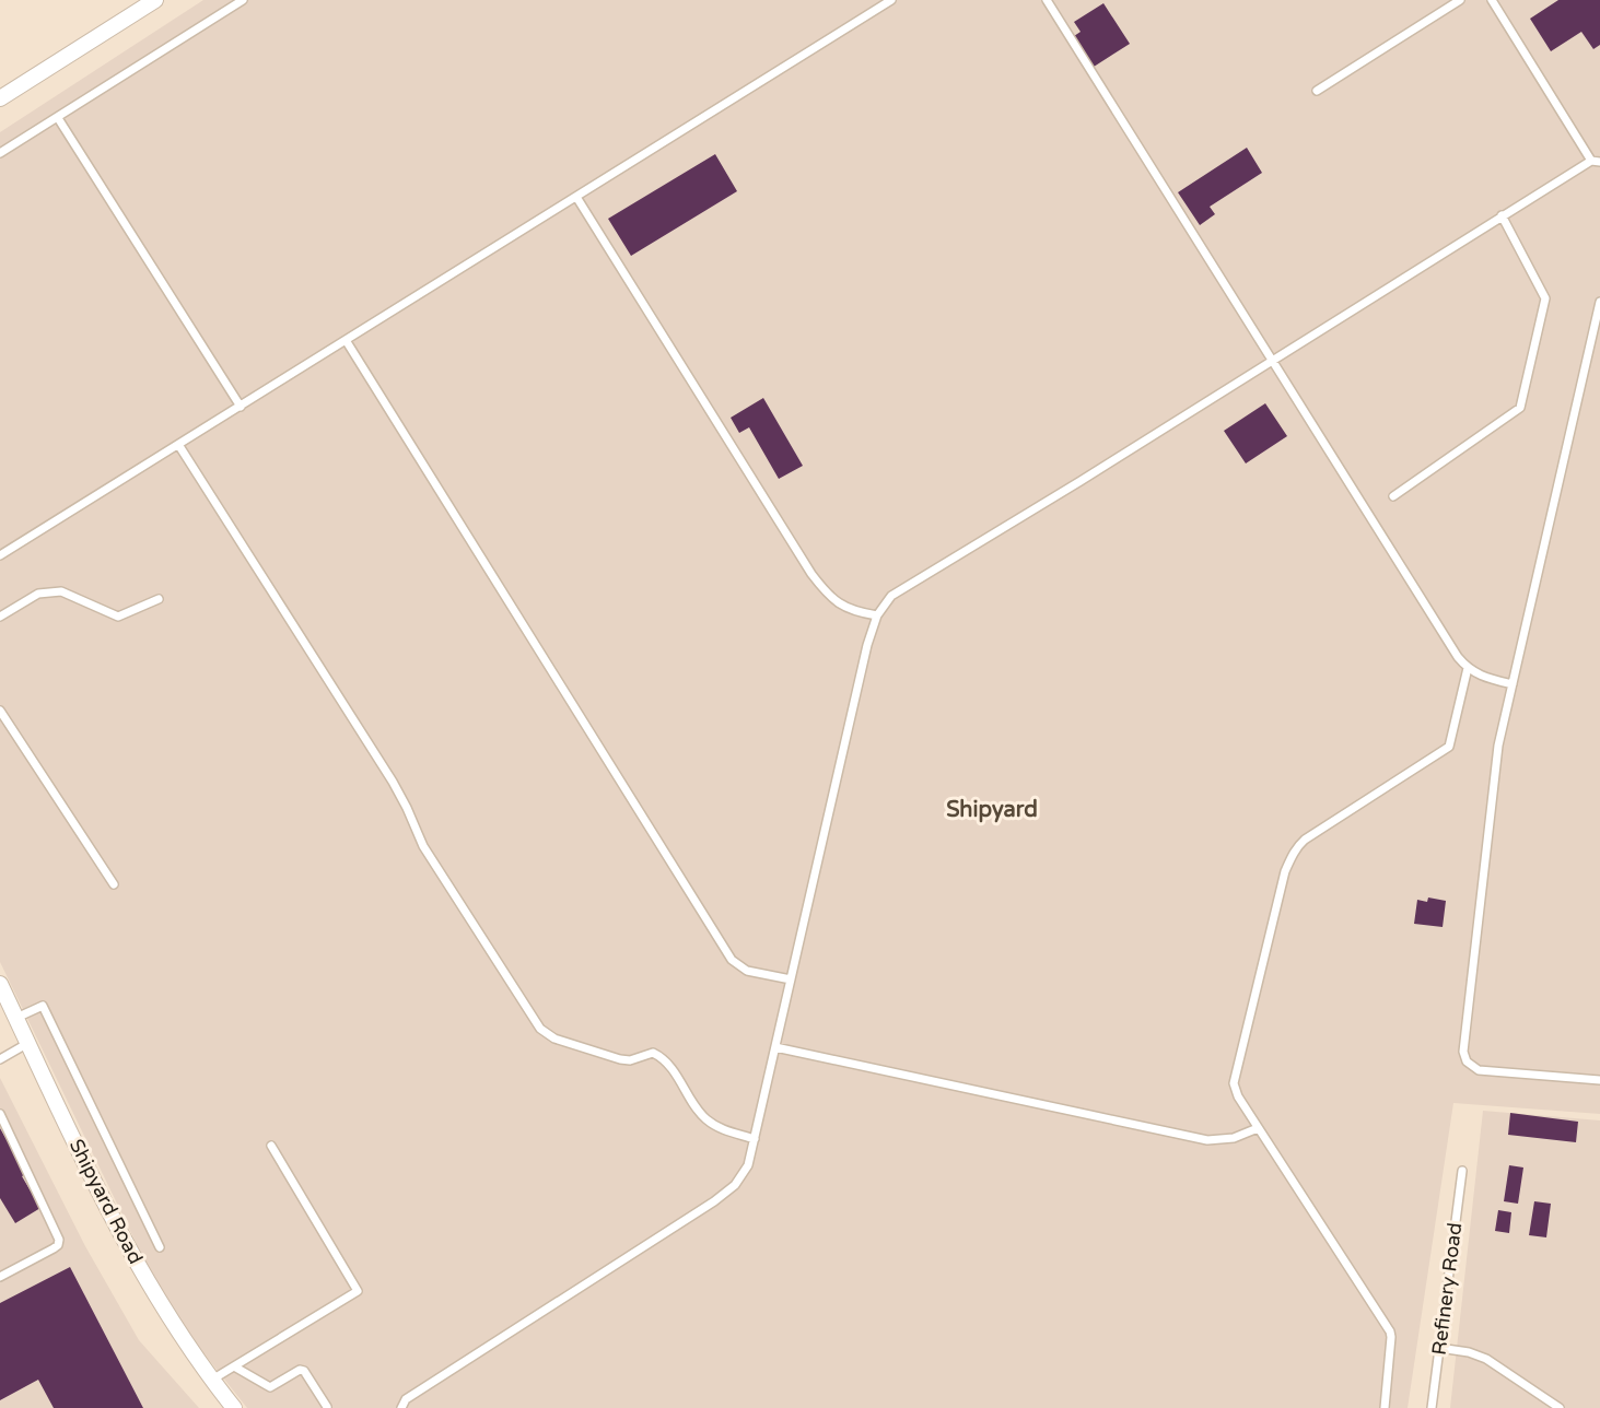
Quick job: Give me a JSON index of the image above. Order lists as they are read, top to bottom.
{
  "streets": {
    "street": ["Shipyard Road"],
    "lane": ["Refinery Road"]
  },
  "districts": ["Shipyard"]
}
